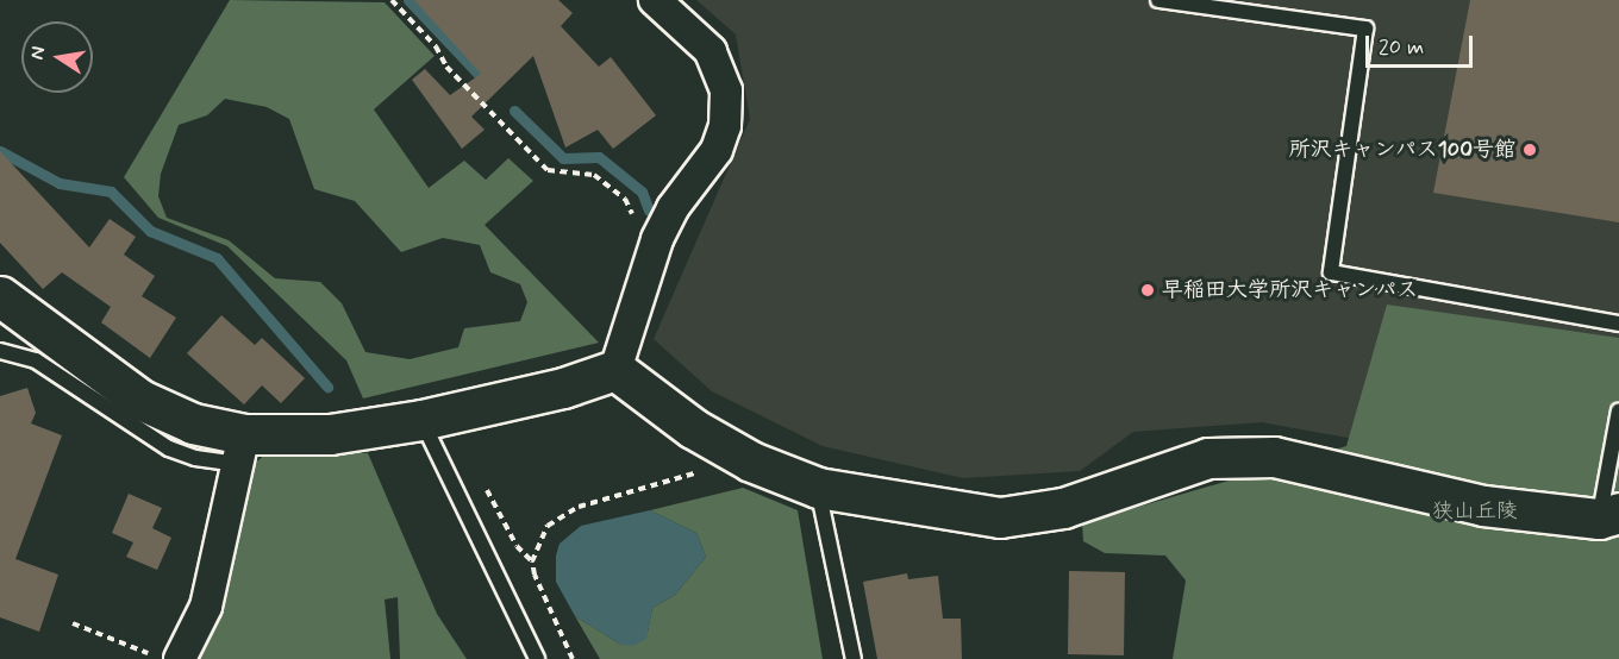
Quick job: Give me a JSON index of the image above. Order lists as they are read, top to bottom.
{
  "parks": ["狭山丘陵"],
  "places": ["所沢キャンパス100号館", "早稲田大学所沢キャンパス"],
  "scale_bar": "20 m",
  "north": "left"
}
